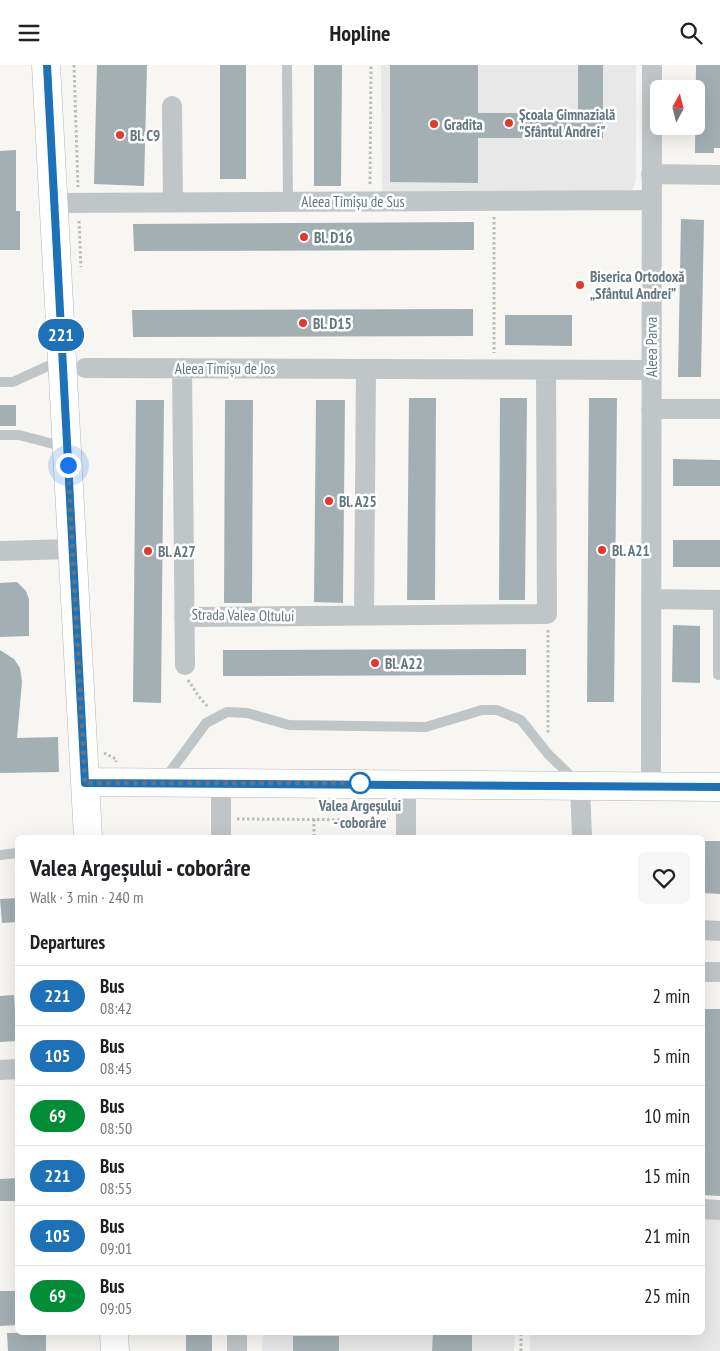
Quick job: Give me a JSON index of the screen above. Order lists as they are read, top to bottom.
{
  "streets": {
    "street": [
      "Aleea Timișu de Sus",
      "Aleea Parva",
      "Aleea Timișu de Jos",
      "Strada Valea Oltului"
    ]
  },
  "crossings": [
    ["Aleea Timișu de Sus", "Aleea Parva"],
    ["Aleea Parva", "Aleea Timișu de Jos"],
    ["Aleea Timișu de Jos", "Strada Valea Oltului"]
  ],
  "places": [
    "Școala Gimnazială \"Sfântul Andrei\"",
    "Gradita",
    "Bl. C9",
    "Bl. D16",
    "Biserica Ortodoxă „Sfântul Andrei”",
    "Bl. D15",
    "Bl. A25",
    "Bl. A21",
    "Bl. A27",
    "Bl. A22",
    "Valea Argeșului - coborâre"
  ],
  "lines": ["bus line 221"],
  "north": "top",
  "page": {
    "header": "Hopline",
    "on_map": "221",
    "heading": [
      ["Valea Argeșului - coborâre", "Walk · 3 min · 240 m"],
      "Departures"
    ],
    "list": [
      {
        "mark": "221",
        "name": "Bus",
        "note": "08:42",
        "value": "2 min"
      },
      {
        "mark": "105",
        "name": "Bus",
        "note": "08:45",
        "value": "5 min"
      },
      {
        "mark": "69",
        "name": "Bus",
        "note": "08:50",
        "value": "10 min"
      },
      {
        "mark": "221",
        "name": "Bus",
        "note": "08:55",
        "value": "15 min"
      },
      {
        "mark": "105",
        "name": "Bus",
        "note": "09:01",
        "value": "21 min"
      },
      {
        "mark": "69",
        "name": "Bus",
        "note": "09:05",
        "value": "25 min"
      }
    ]
  }
}
